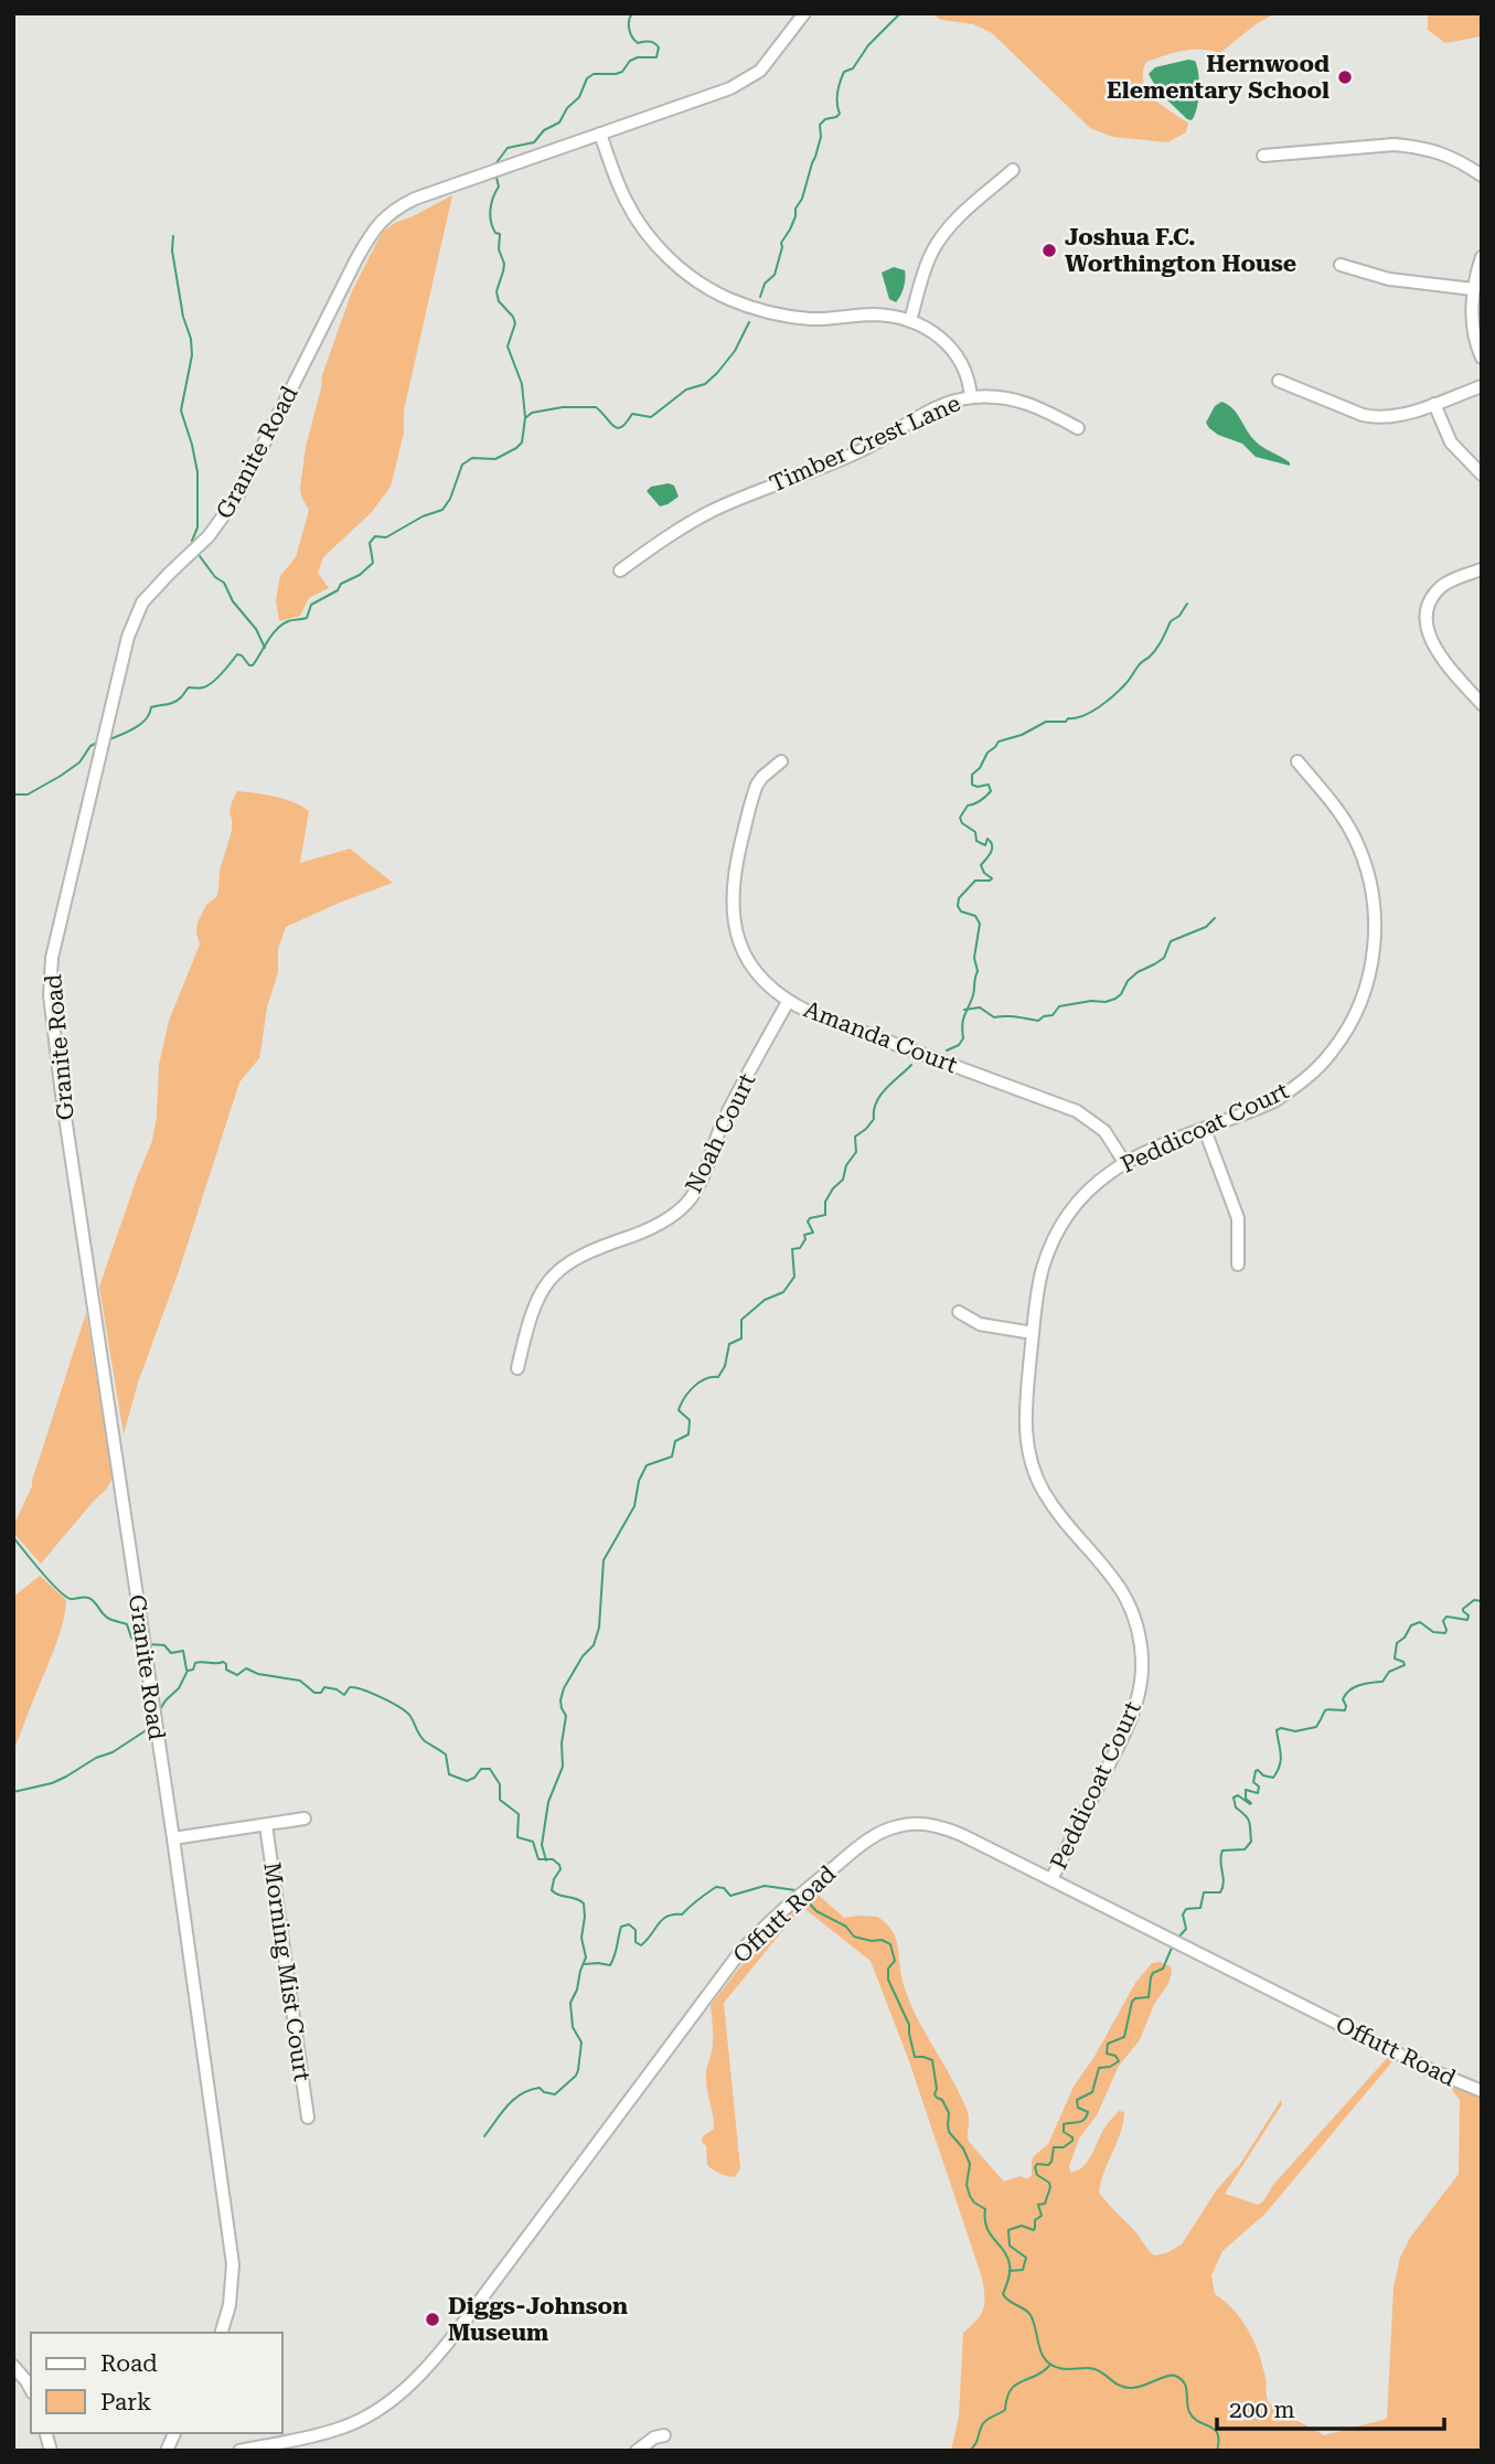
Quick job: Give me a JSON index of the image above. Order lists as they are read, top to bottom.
{
  "streets": {
    "street": [
      "Timber Crest Lane",
      "Granite Road",
      "Amanda Court",
      "Peddicoat Court",
      "Noah Court",
      "Offutt Road",
      "Morning Mist Court"
    ]
  },
  "crossings": [
    ["Amanda Court", "Peddicoat Court"],
    ["Amanda Court", "Noah Court"],
    ["Peddicoat Court", "Offutt Road"]
  ],
  "places": ["Hernwood Elementary School", "Joshua F.C. Worthington House", "Diggs-Johnson Museum"],
  "legend": ["Road", "Park"],
  "scale_bar": "200 m"
}
